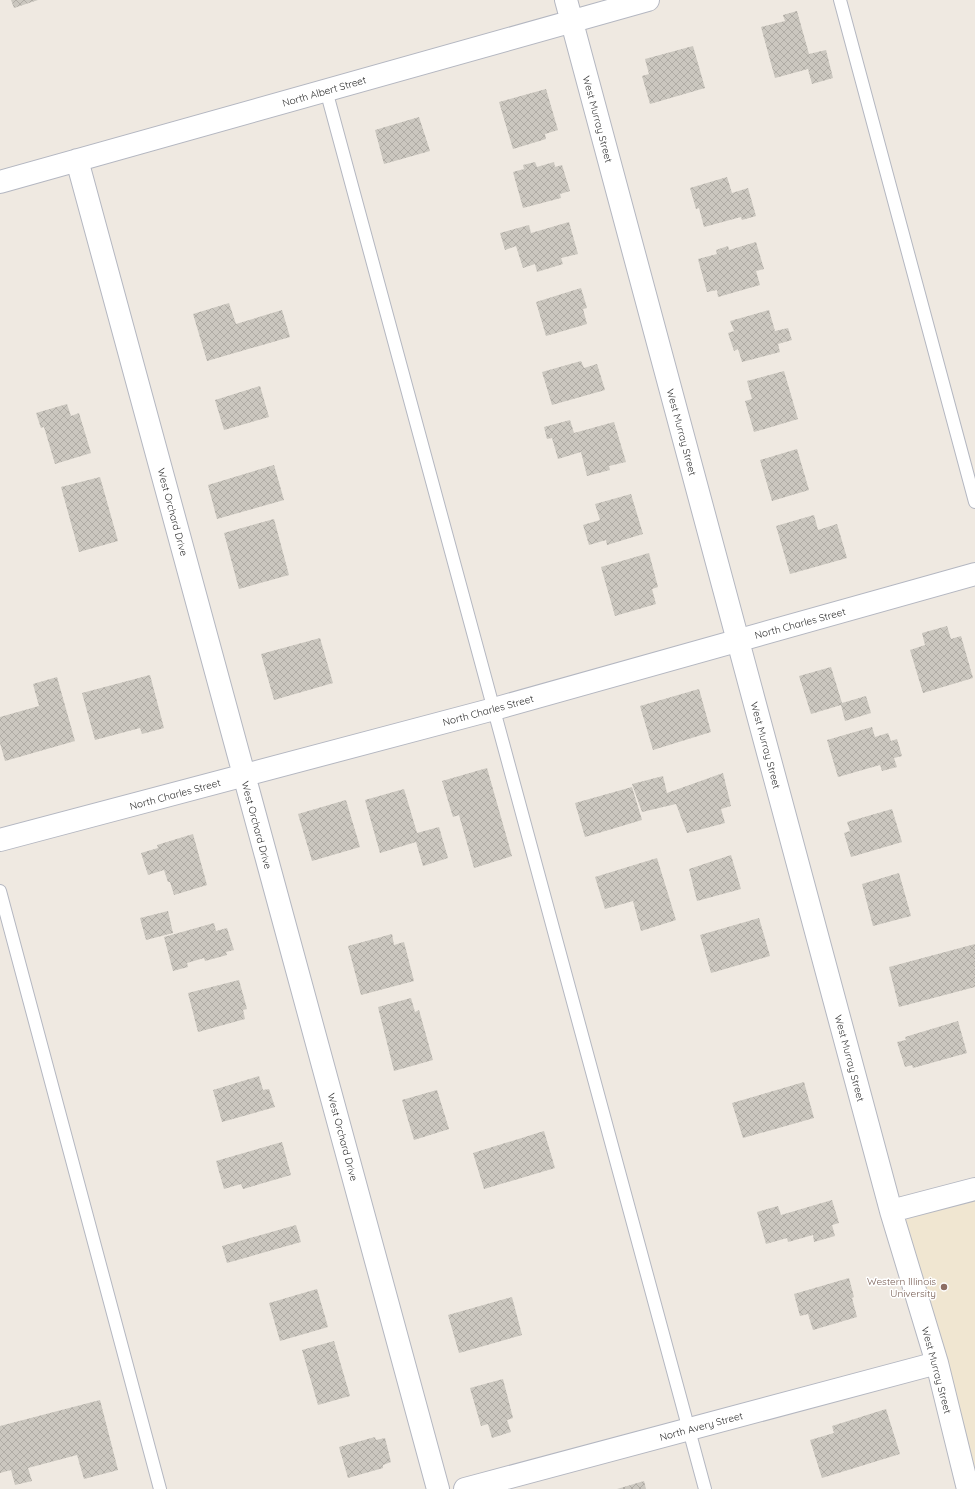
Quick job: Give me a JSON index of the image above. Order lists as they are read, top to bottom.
{
  "streets": {
    "street": [
      "North Albert Street",
      "West Murray Street",
      "West Orchard Drive",
      "North Charles Street",
      "North Avery Street"
    ]
  },
  "crossings": [
    ["North Albert Street", "West Murray Street"],
    ["North Albert Street", "West Orchard Drive"],
    ["West Murray Street", "North Charles Street"],
    ["West Murray Street", "North Avery Street"],
    ["West Orchard Drive", "North Charles Street"]
  ],
  "places": ["Western Illinois University"]
}
